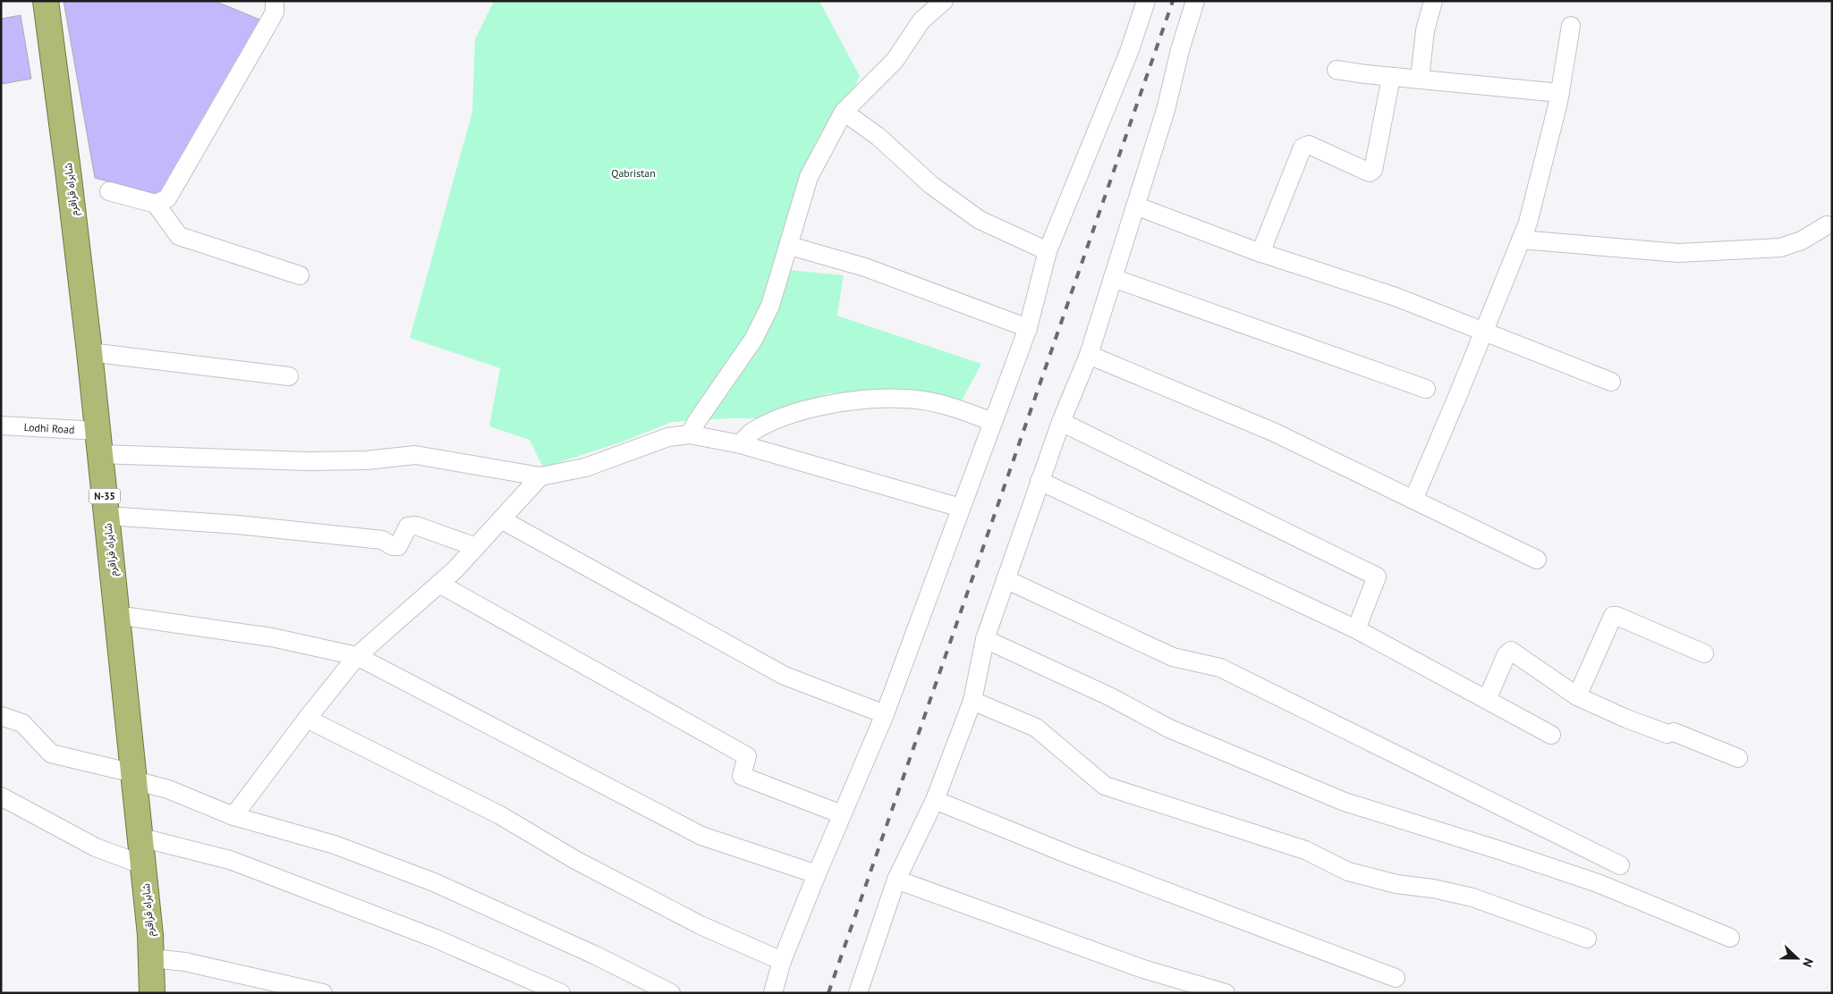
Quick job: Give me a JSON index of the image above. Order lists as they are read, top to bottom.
{
  "streets": {
    "highway": ["شاہراہ قراقرم", "N-35"],
    "street": ["Lodhi Road"]
  },
  "crossings": [
    ["شاہراہ قراقرم", "Lodhi Road"]
  ],
  "parks": ["Qabristan"],
  "north": "right"
}
